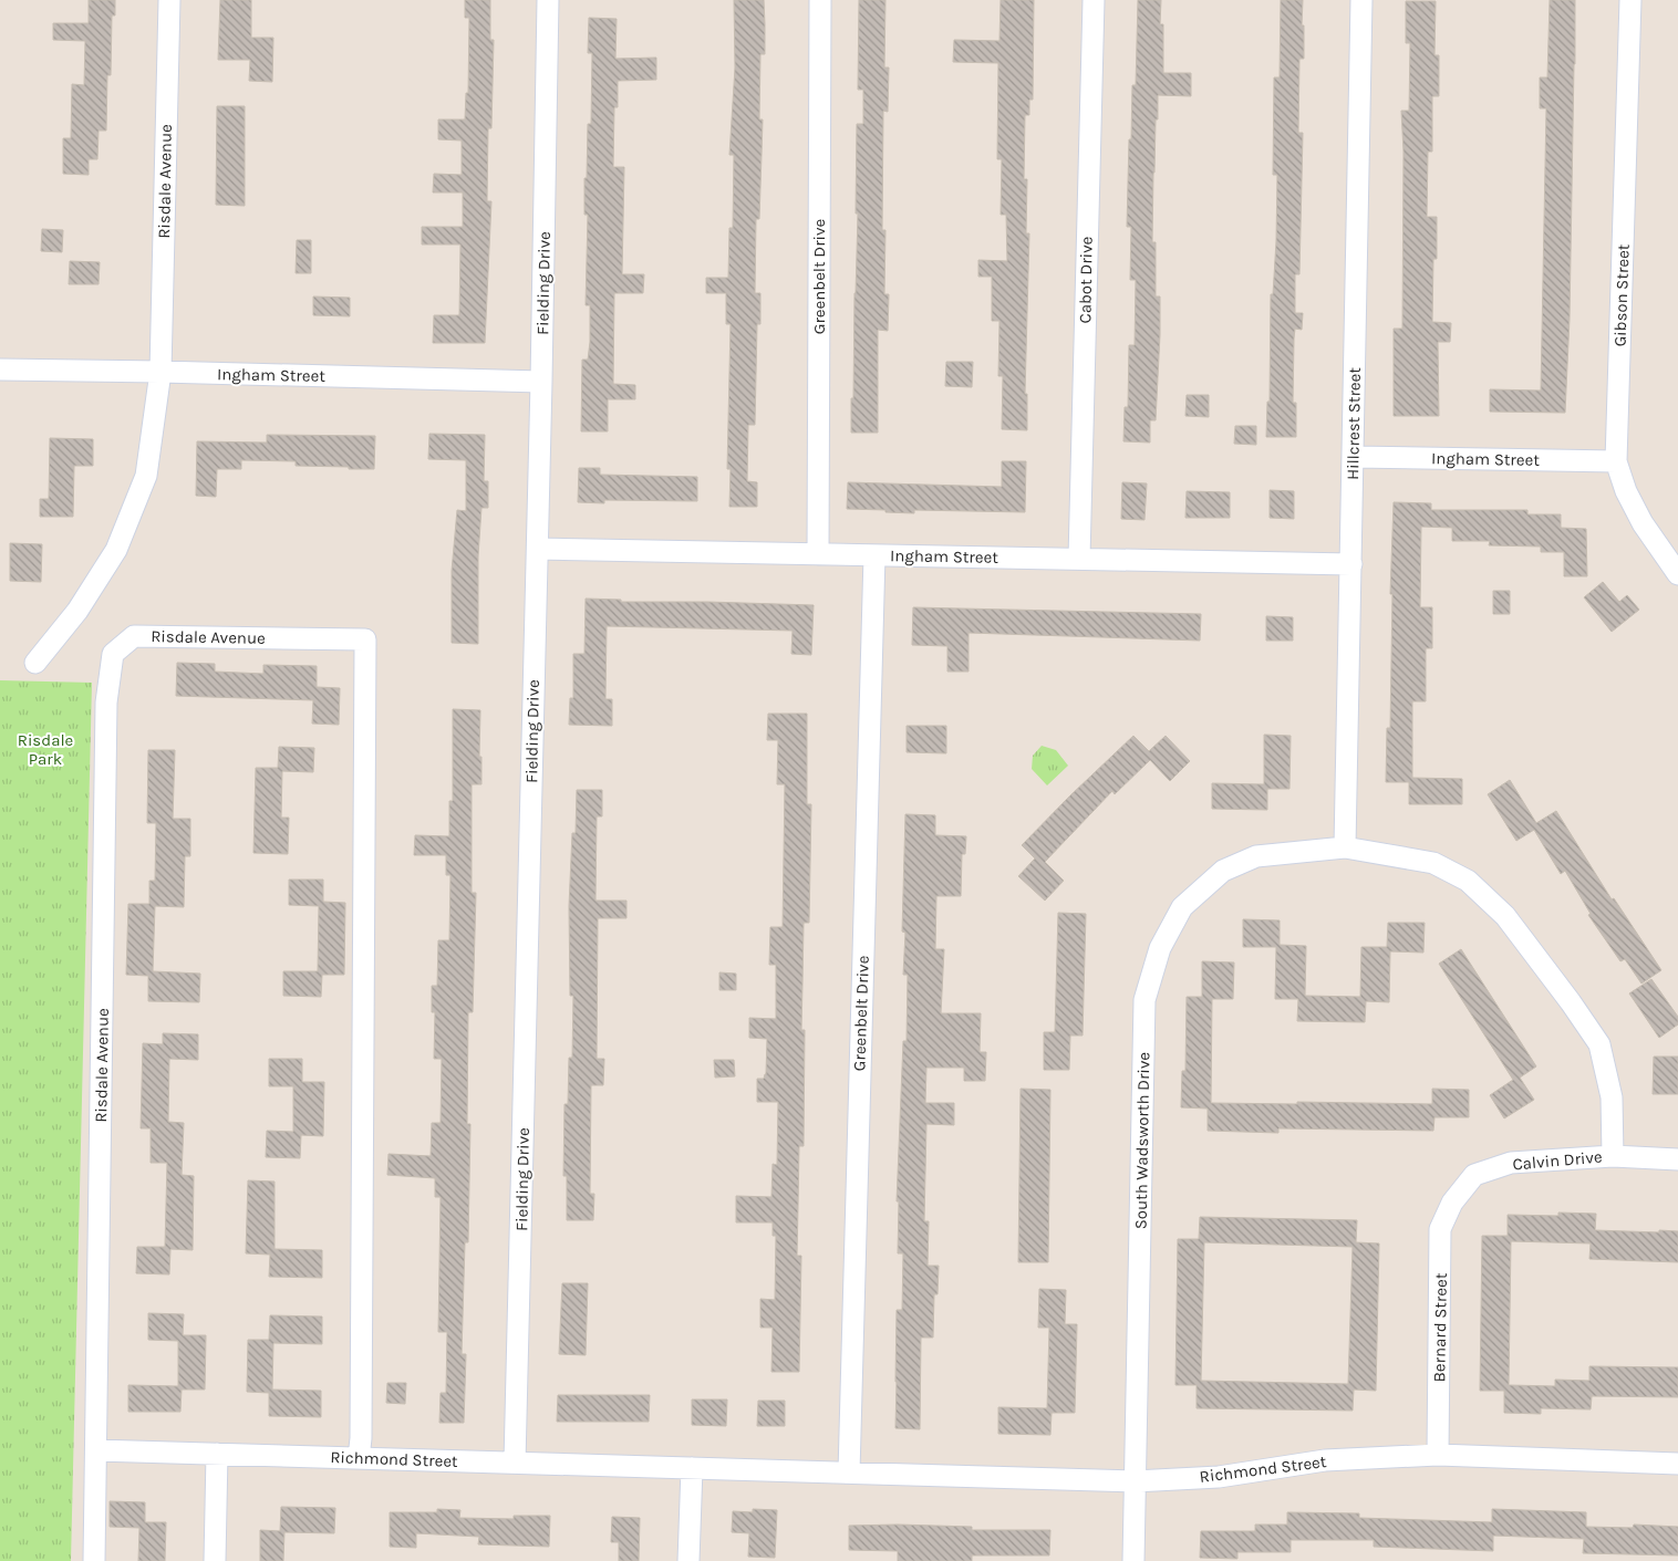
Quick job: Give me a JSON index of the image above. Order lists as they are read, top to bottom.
{
  "streets": {
    "street": [
      "Risdale Avenue",
      "Greenbelt Drive",
      "Cabot Drive",
      "Fielding Drive",
      "Gibson Street",
      "Ingham Street",
      "Hillcrest Street",
      "South Wadsworth Drive",
      "Calvin Drive",
      "Bernard Street",
      "Richmond Street"
    ]
  },
  "crossings": [
    ["Risdale Avenue", "Ingham Street"],
    ["Risdale Avenue", "Richmond Street"],
    ["Greenbelt Drive", "Ingham Street"],
    ["Greenbelt Drive", "Richmond Street"],
    ["Cabot Drive", "Ingham Street"],
    ["Fielding Drive", "Ingham Street"],
    ["Fielding Drive", "Richmond Street"],
    ["Gibson Street", "Ingham Street"],
    ["Ingham Street", "Hillcrest Street"],
    ["Hillcrest Street", "South Wadsworth Drive"],
    ["South Wadsworth Drive", "Calvin Drive"],
    ["South Wadsworth Drive", "Richmond Street"],
    ["Calvin Drive", "Bernard Street"],
    ["Bernard Street", "Richmond Street"]
  ],
  "parks": ["Risdale Park"]
}
